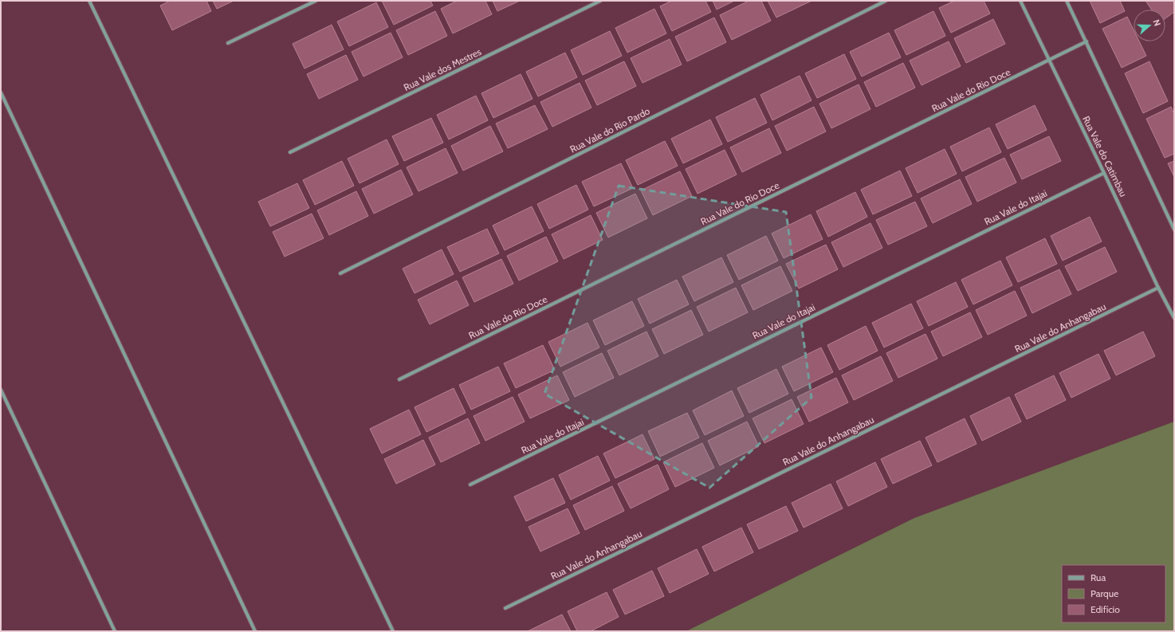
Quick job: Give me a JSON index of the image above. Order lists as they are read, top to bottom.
{
  "streets": {
    "street": [
      "Rua Vale dos Mestres",
      "Rua Vale do Rio Doce",
      "Rua Vale do Rio Pardo",
      "Rua Vale do Catimbau",
      "Rua Vale do Itajai",
      "Rua Vale do Anhangabau"
    ]
  },
  "crossings": [
    ["Rua Vale do Rio Doce", "Rua Vale do Catimbau"],
    ["Rua Vale do Catimbau", "Rua Vale do Itajai"],
    ["Rua Vale do Catimbau", "Rua Vale do Anhangabau"]
  ],
  "legend": ["Rua", "Parque", "Edifício"],
  "north": "right"
}
